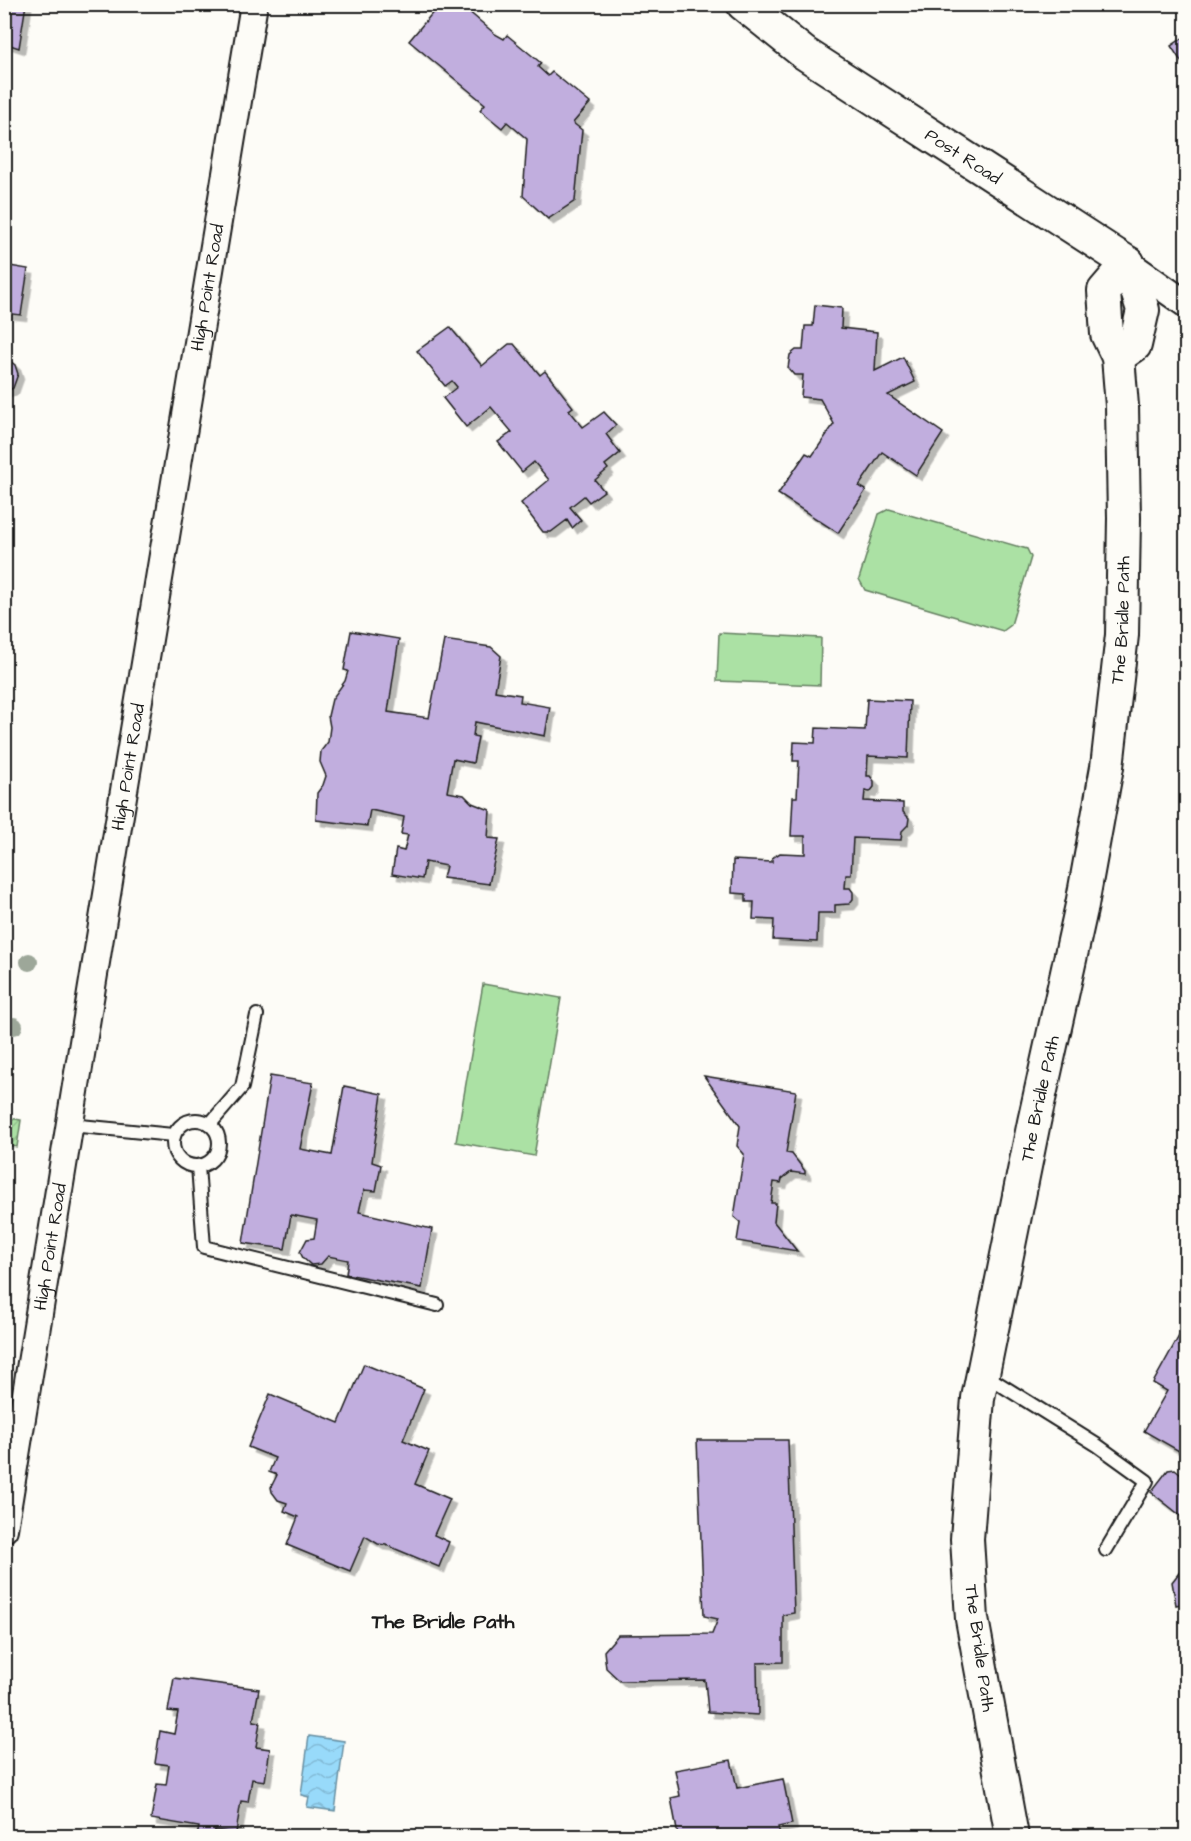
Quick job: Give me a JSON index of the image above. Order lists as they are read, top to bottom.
{
  "streets": {
    "street": ["Post Road", "High Point Road", "The Bridle Path"]
  },
  "crossings": [
    ["Post Road", "The Bridle Path"]
  ],
  "districts": ["The Bridle Path"]
}
